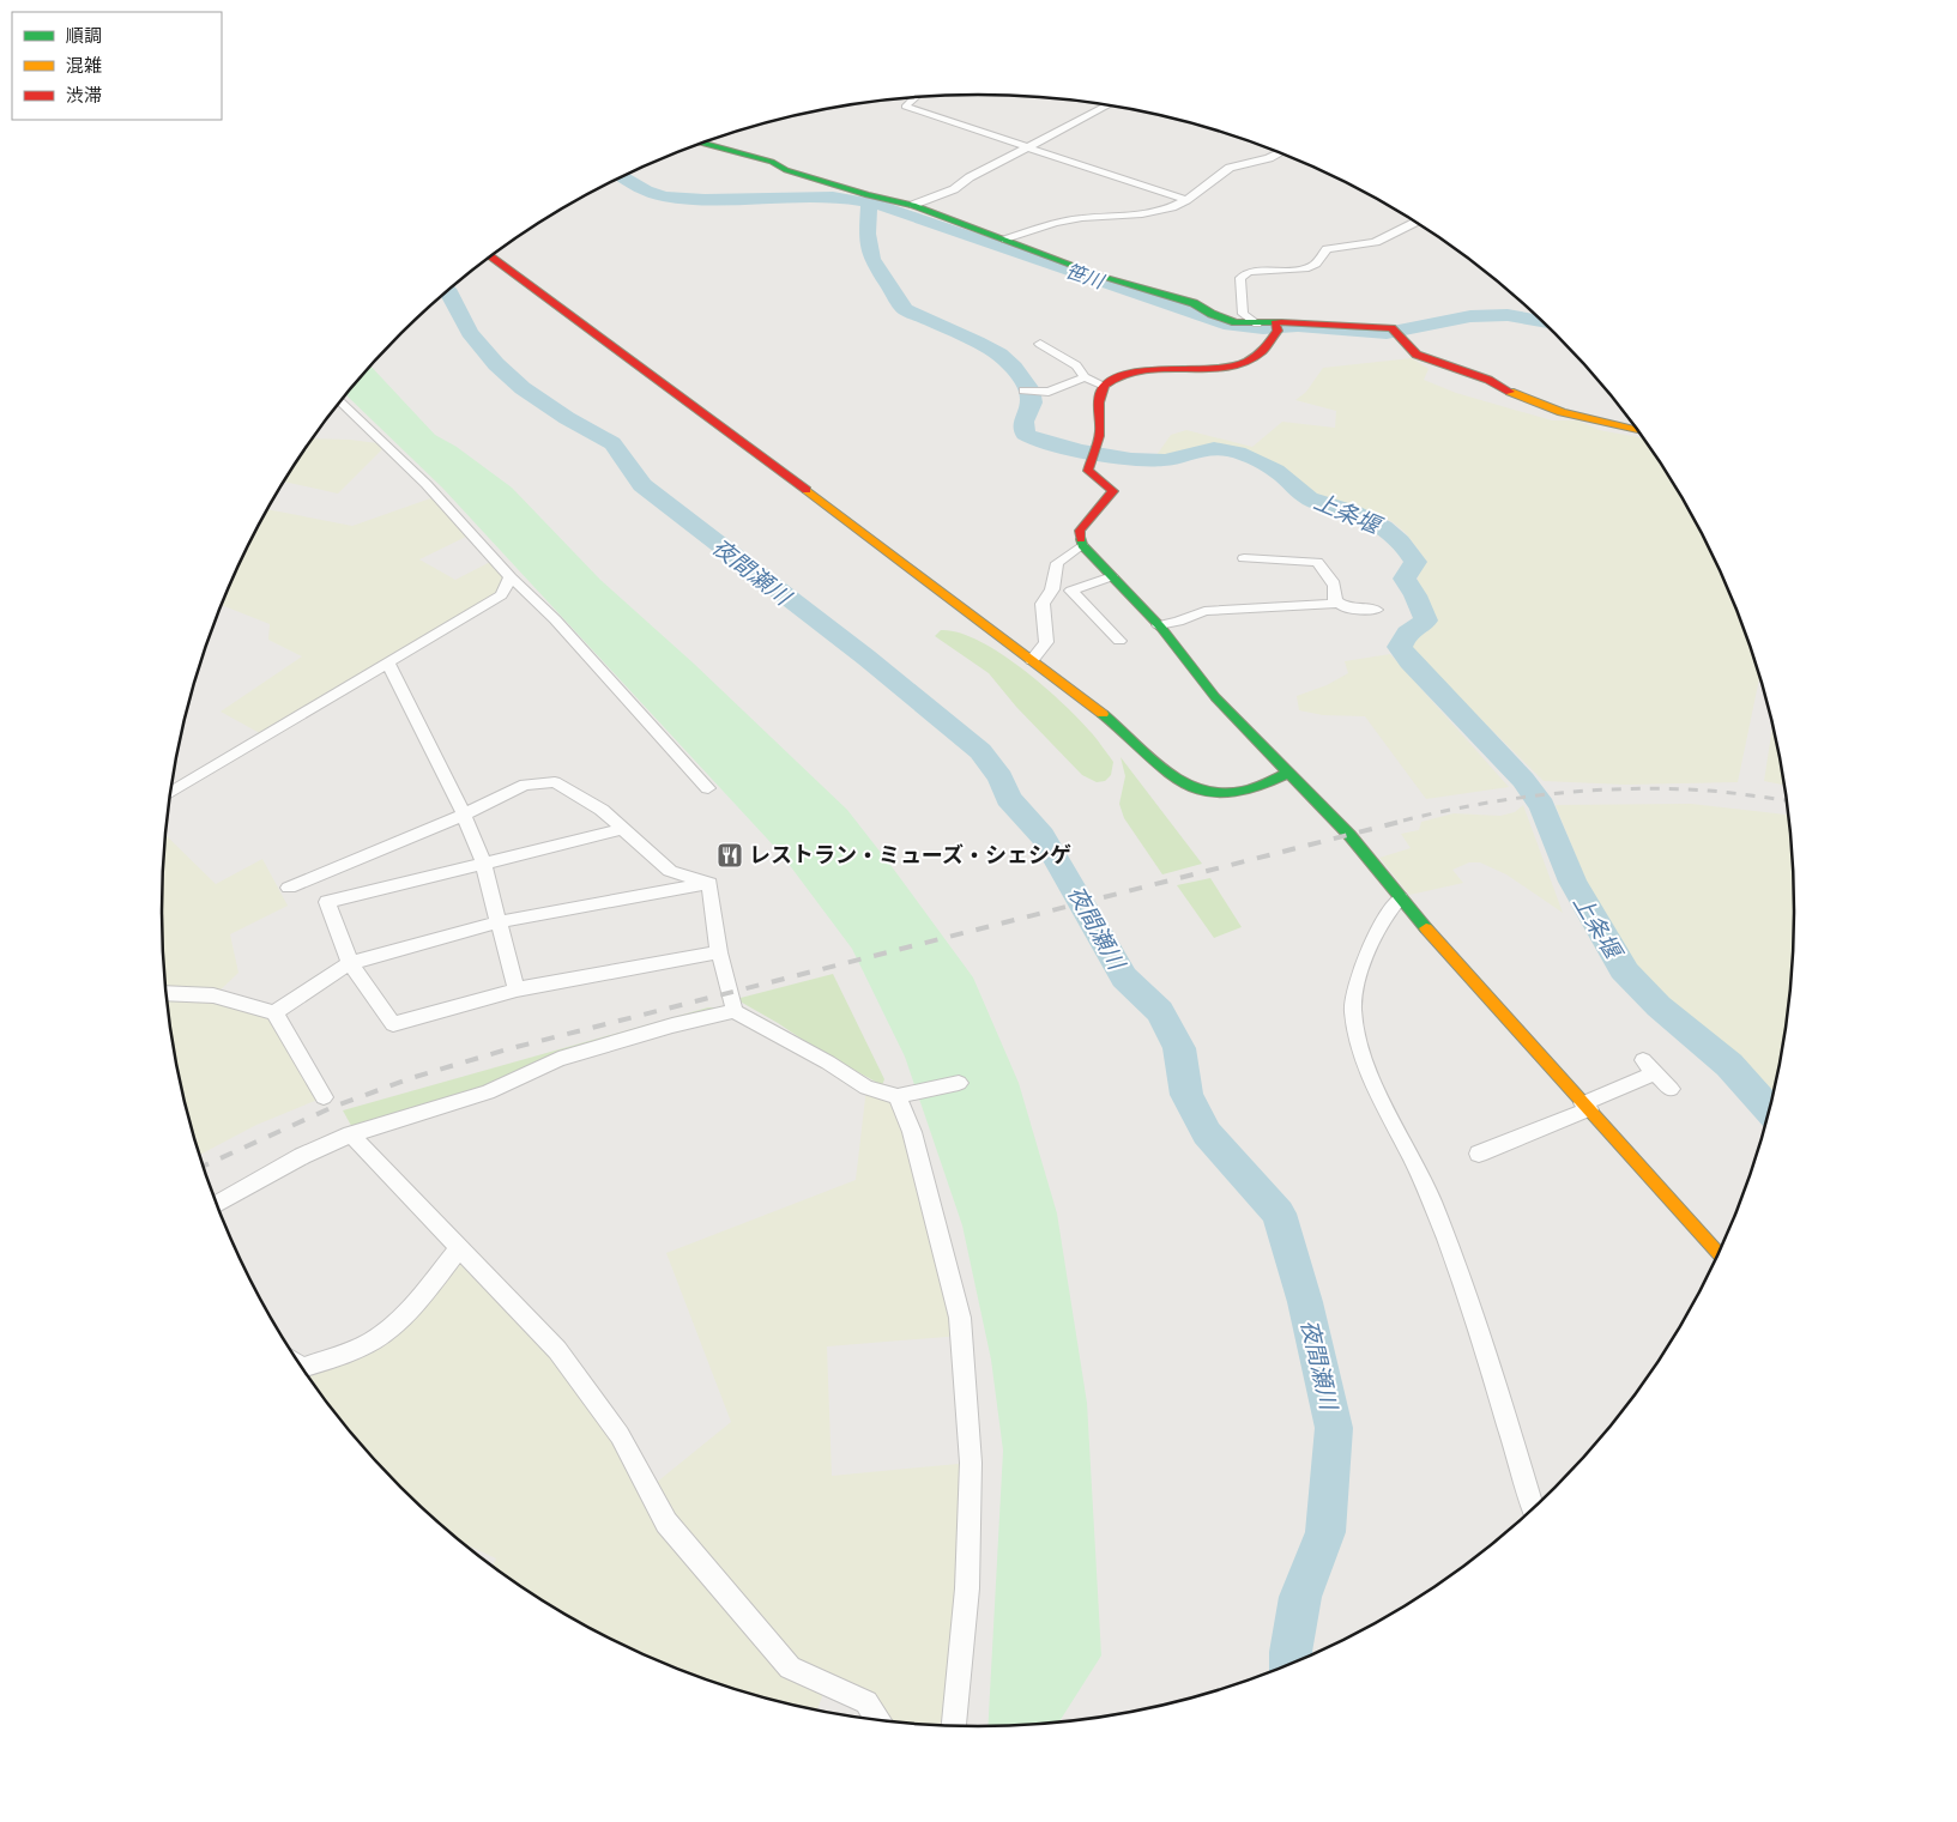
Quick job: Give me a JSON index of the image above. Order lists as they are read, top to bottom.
{
  "water": ["笹川", "上条堰", "夜間瀬川"],
  "places": {
    "restaurant": ["レストラン・ミューズ・シェシゲ"]
  },
  "legend": ["順調", "混雑", "渋滞"]
}
